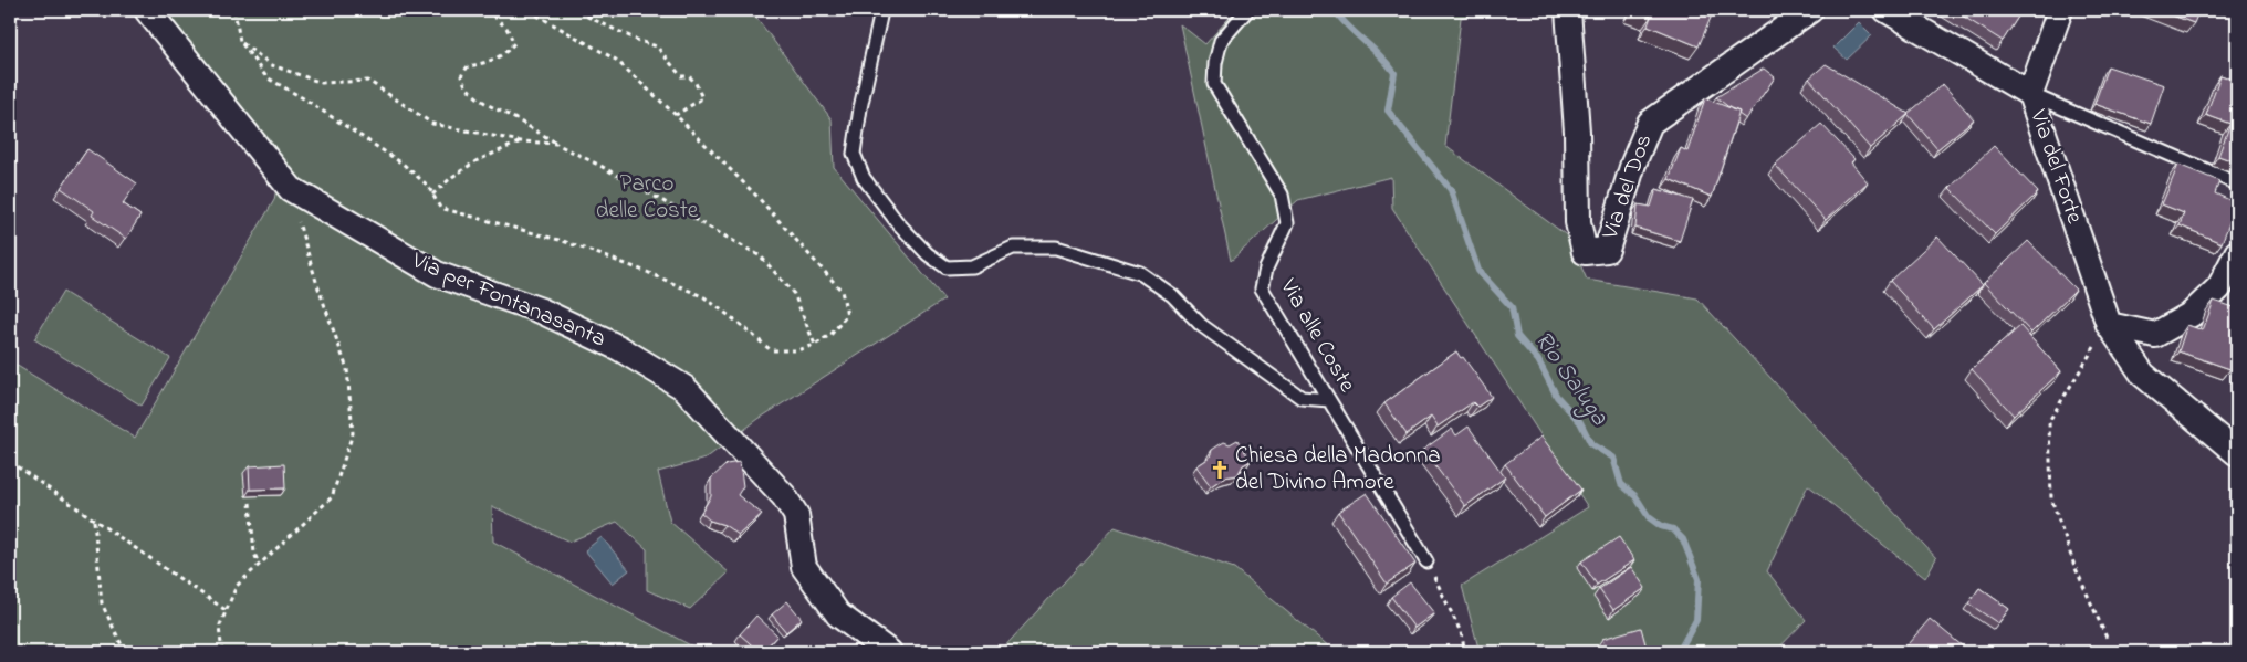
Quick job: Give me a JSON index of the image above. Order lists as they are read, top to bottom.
{
  "streets": {
    "street": ["Via del Forte", "Via del Dos", "Via per Fontanasanta"],
    "lane": ["Via alle Coste"]
  },
  "water": ["Rio Saluga"],
  "parks": ["Parco delle Coste"],
  "places": {
    "church": ["Chiesa della Madonna del Divino Amore"]
  }
}
